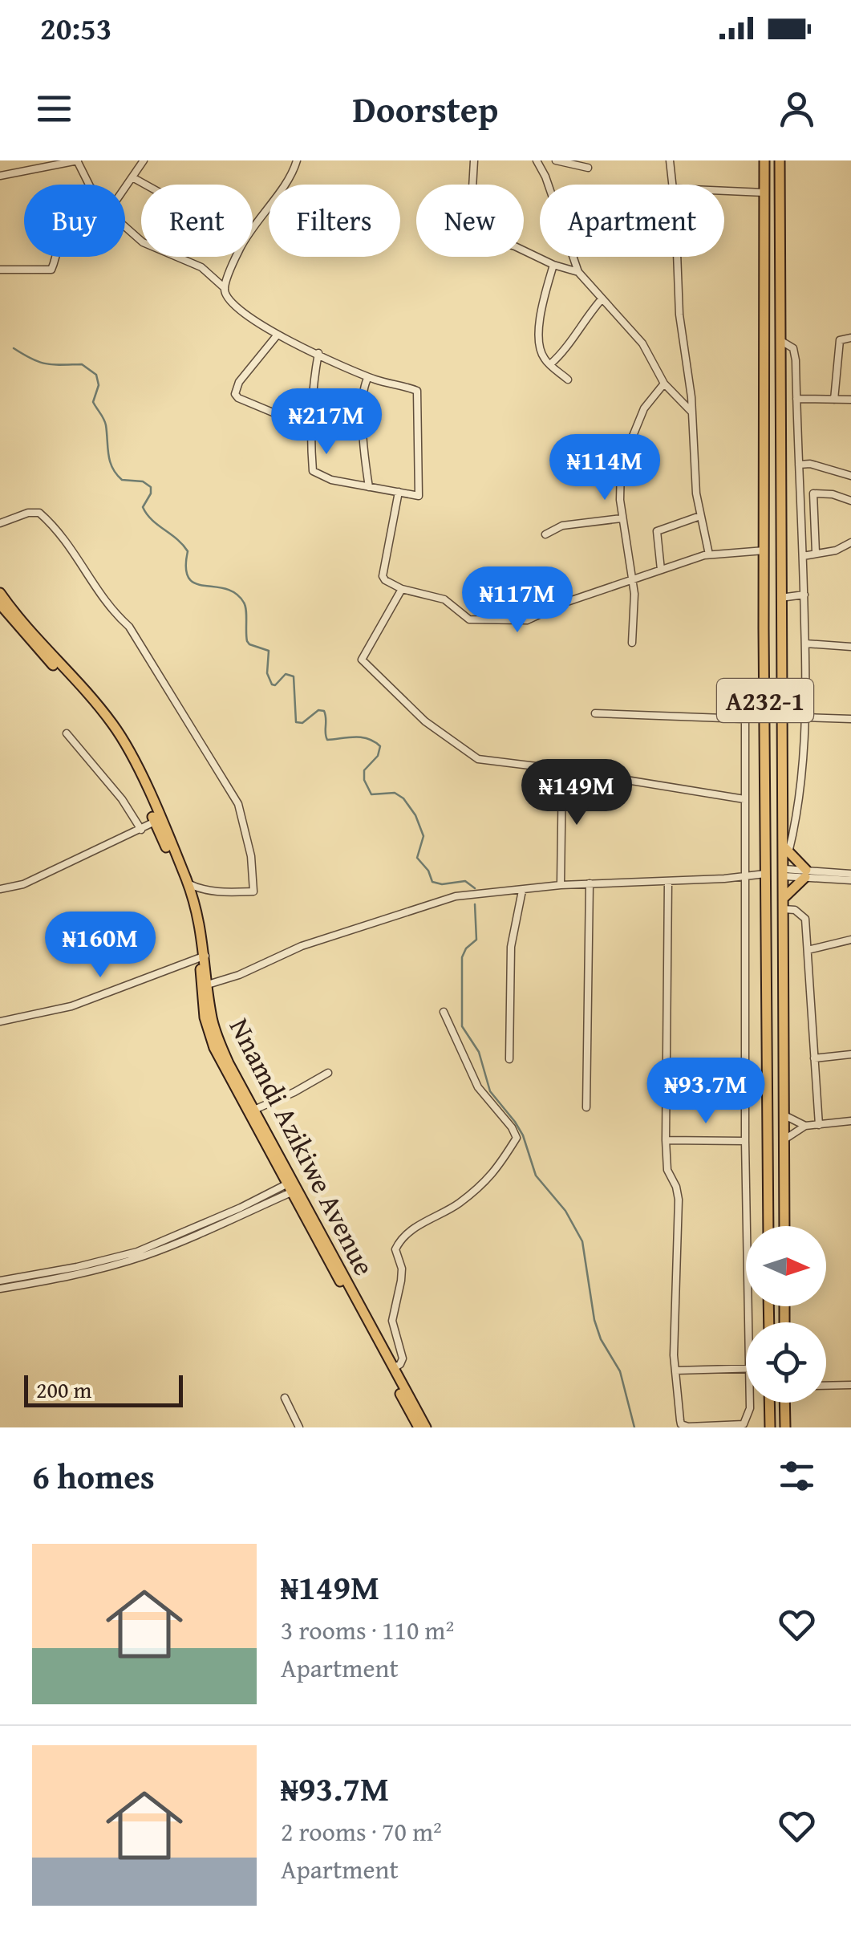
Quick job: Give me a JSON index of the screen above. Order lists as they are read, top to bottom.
{
  "streets": {
    "main road": ["A232-1", "Nnamdi Azikiwe Avenue"]
  },
  "scale_bar": "200 m",
  "north": "right",
  "page": {
    "status": "20:53",
    "header": "Doorstep",
    "chip": [
      "Buy",
      "Rent",
      "Filters",
      "New",
      "Apartment"
    ],
    "price": [
      "₦217M",
      "₦114M",
      "₦117M",
      "₦149M",
      "₦160M",
      "₦93.7M"
    ],
    "scale": "200 m",
    "heading": "6 homes",
    "list": [
      {
        "name": "₦149M",
        "note": "3 rooms · 110 m² · Apartment"
      },
      {
        "name": "₦93.7M",
        "note": "2 rooms · 70 m² · Apartment"
      }
    ]
  }
}
